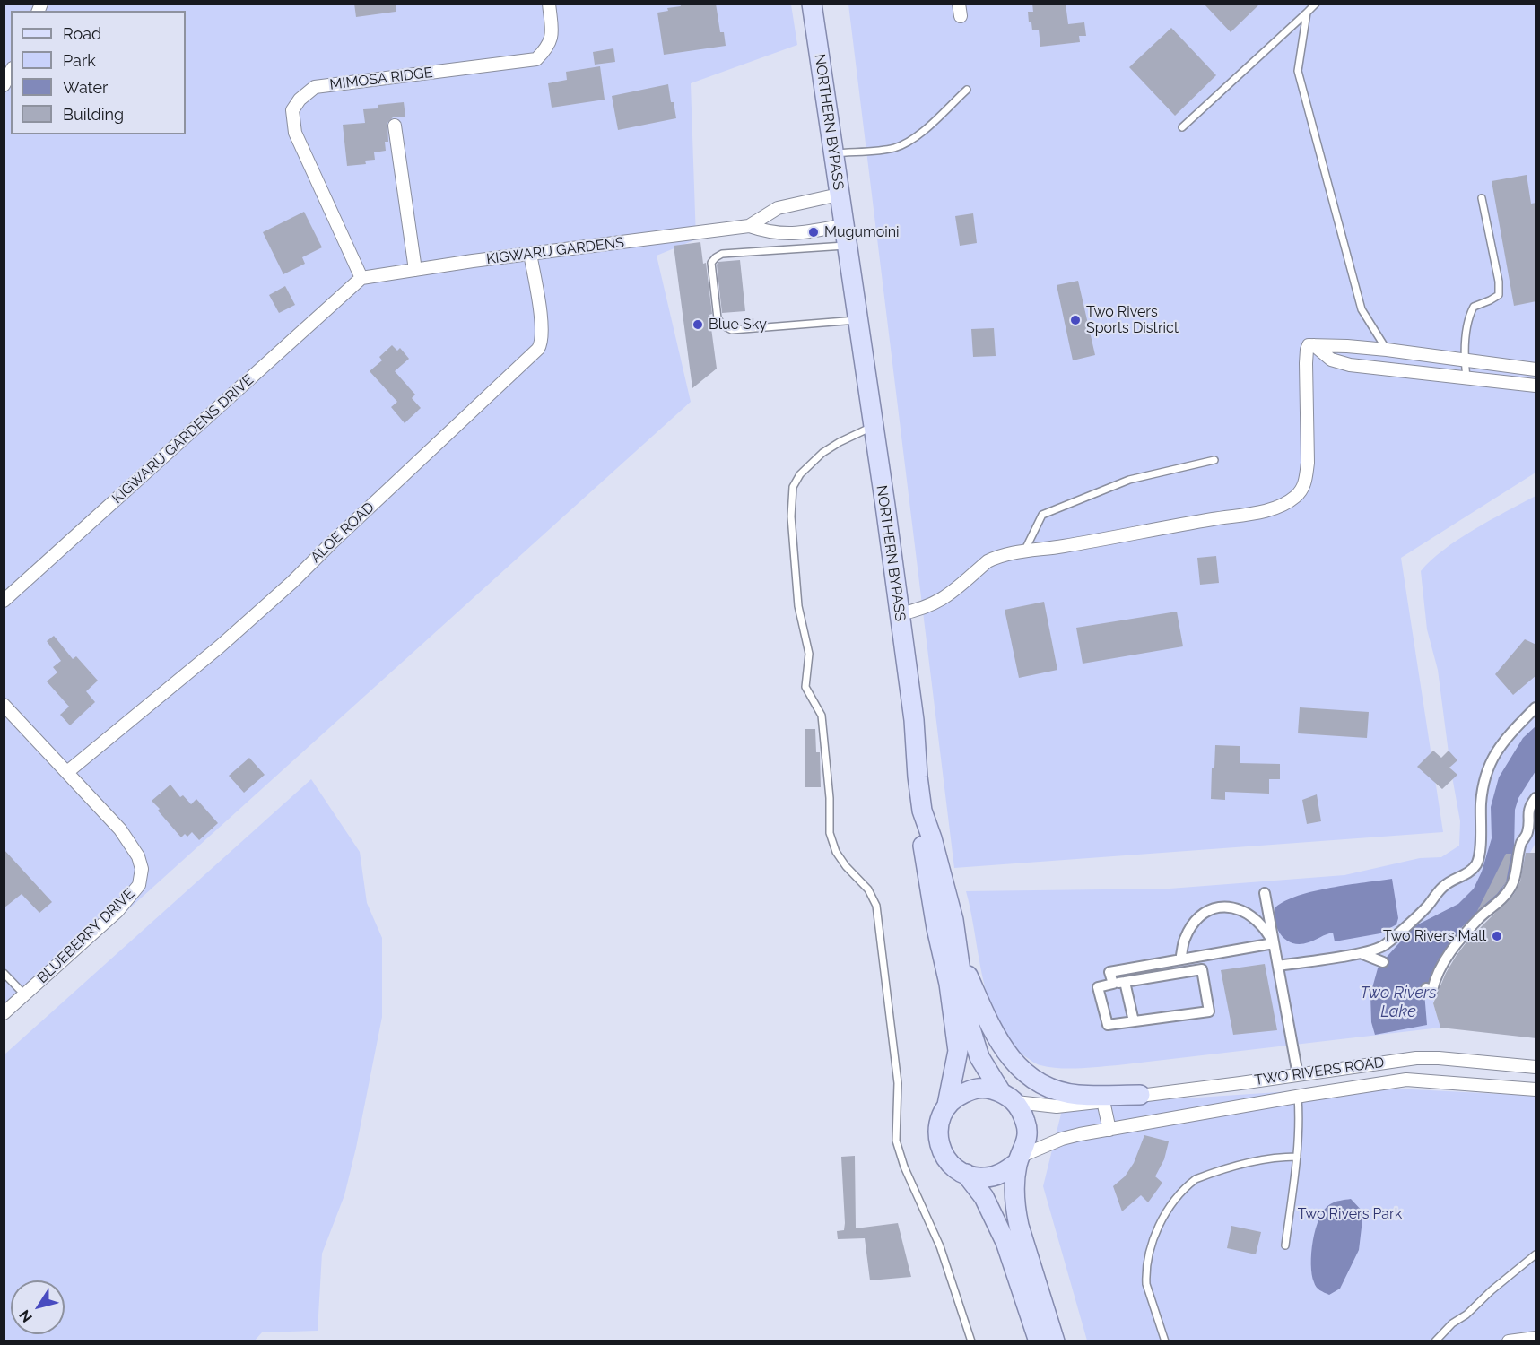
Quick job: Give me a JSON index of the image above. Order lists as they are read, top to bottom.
{
  "streets": {
    "main road": ["NORTHERN BYPASS"],
    "street": [
      "MIMOSA RIDGE",
      "KIGWARU GARDENS",
      "KIGWARU GARDENS DRIVE",
      "ALOE ROAD",
      "BLUEBERRY DRIVE",
      "TWO RIVERS ROAD"
    ]
  },
  "crossings": [
    ["MIMOSA RIDGE", "KIGWARU GARDENS"],
    ["MIMOSA RIDGE", "KIGWARU GARDENS DRIVE"],
    ["NORTHERN BYPASS", "KIGWARU GARDENS"],
    ["NORTHERN BYPASS", "TWO RIVERS ROAD"],
    ["KIGWARU GARDENS", "KIGWARU GARDENS DRIVE"],
    ["KIGWARU GARDENS", "ALOE ROAD"],
    ["ALOE ROAD", "BLUEBERRY DRIVE"]
  ],
  "water": ["Two Rivers Lake"],
  "parks": ["Two Rivers Park"],
  "places": [
    "Mugumoini",
    "Two Rivers Sports District",
    "Blue Sky",
    "Two Rivers Mall"
  ],
  "legend": [
    "Road",
    "Park",
    "Water",
    "Building"
  ],
  "north": "bottom left"
}
